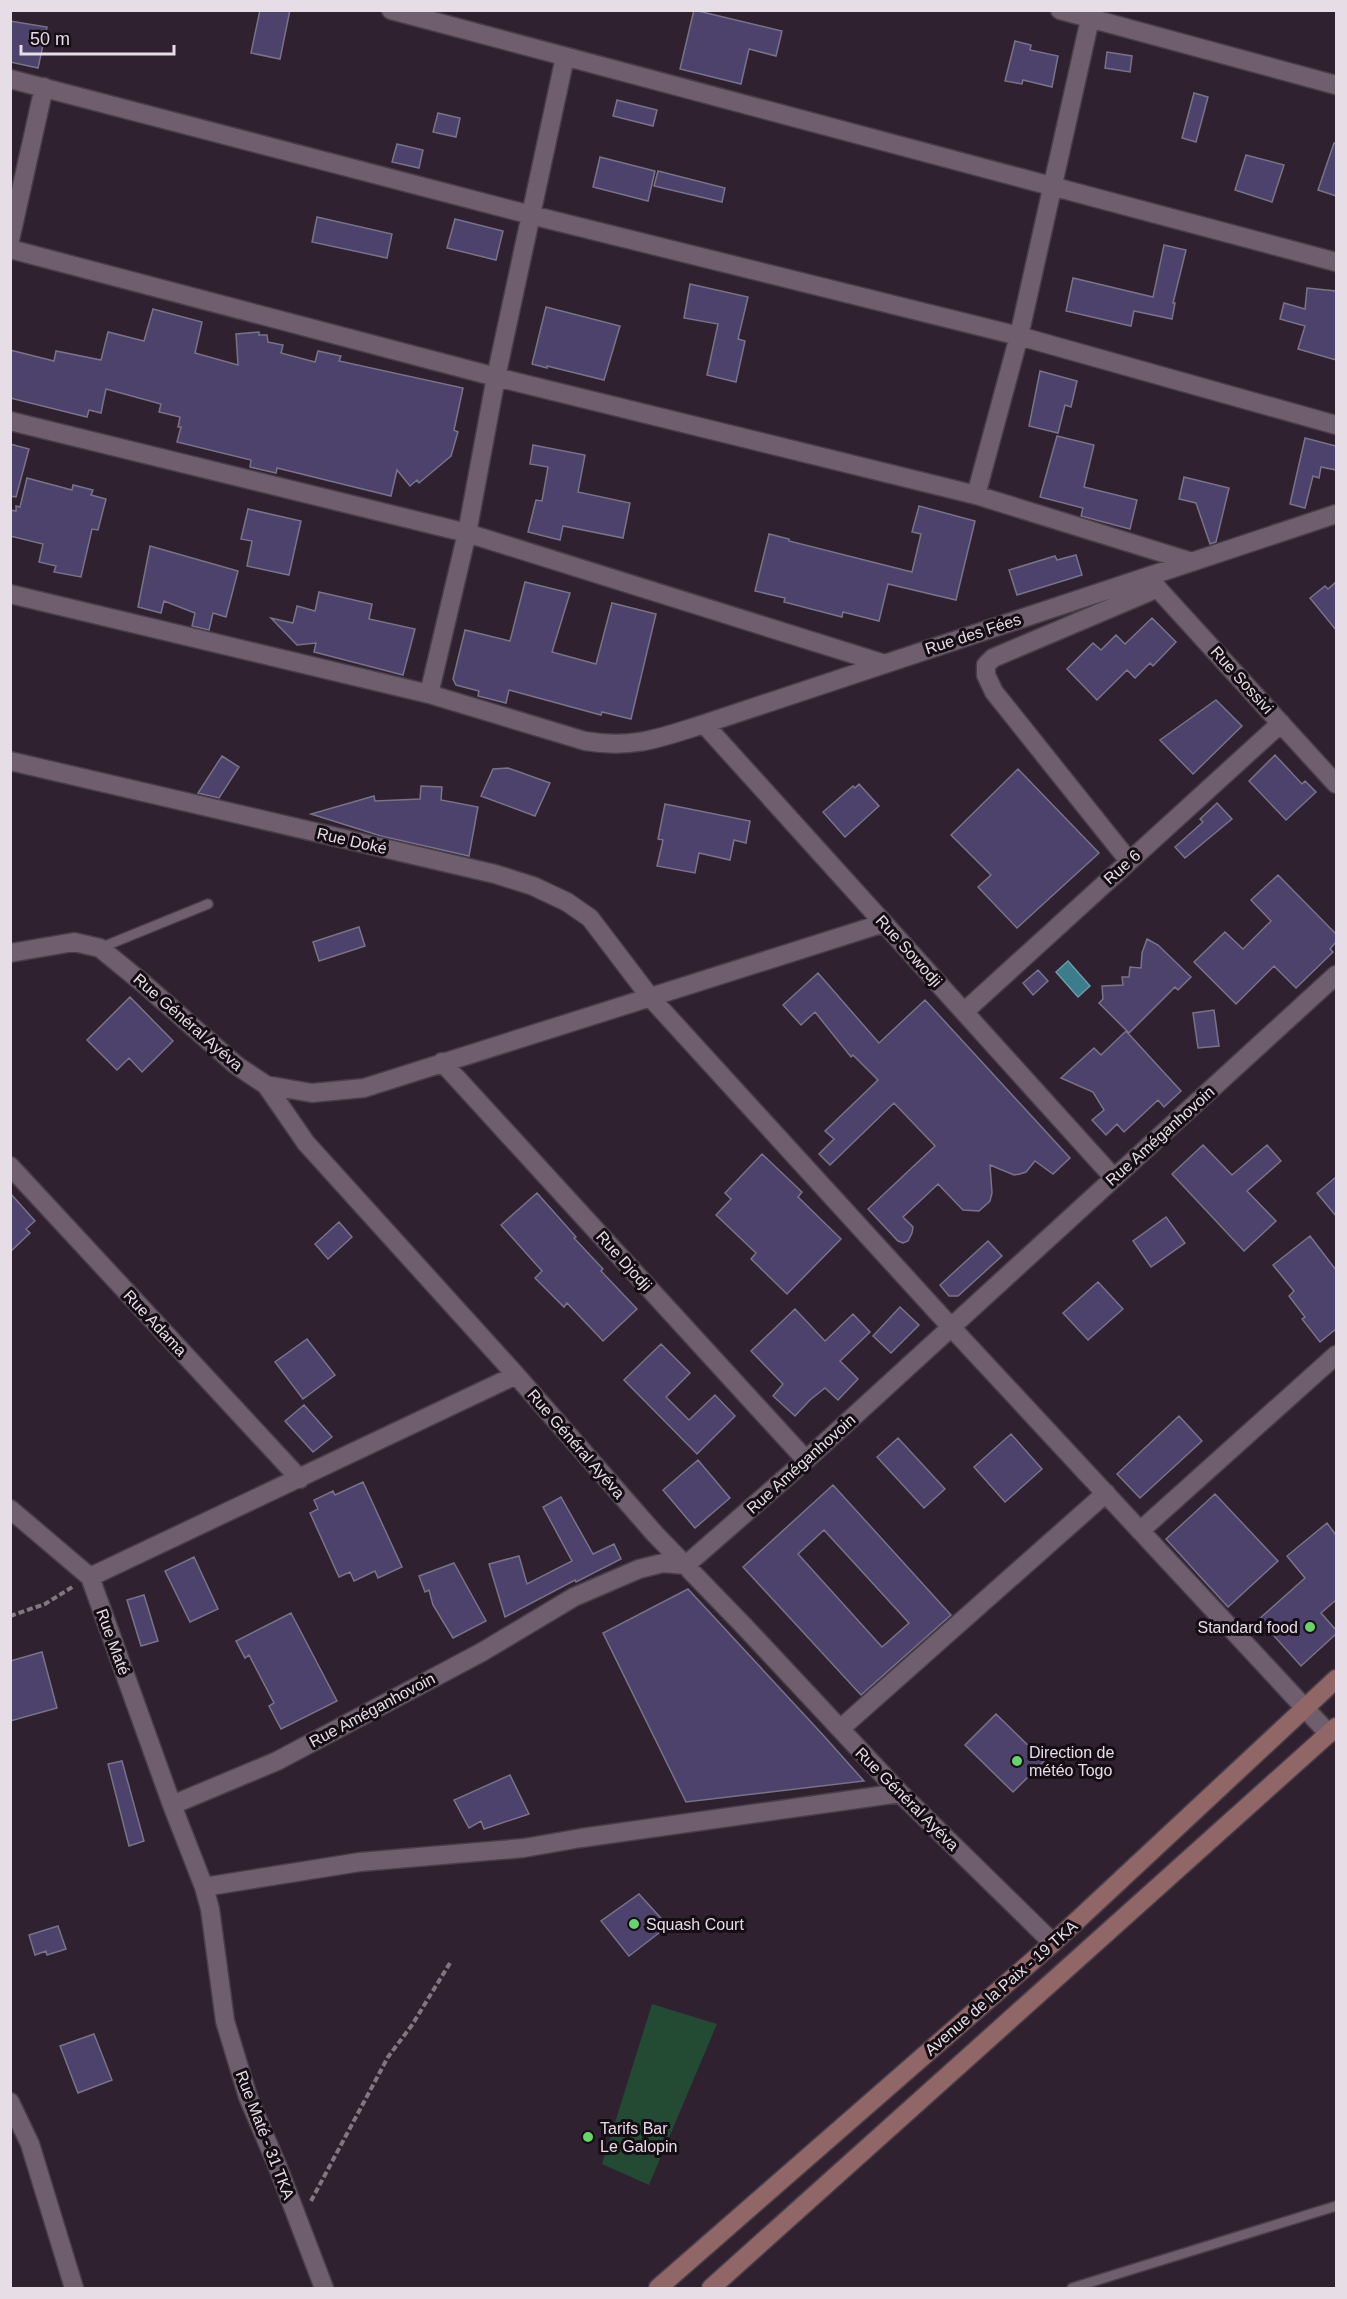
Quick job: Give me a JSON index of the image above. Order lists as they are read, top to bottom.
{
  "streets": {
    "main road": ["Avenue de la Paix - 19 TKA"],
    "street": [
      "Rue des Fées",
      "Rue Sossivi",
      "Rue Doké",
      "Rue 6",
      "Rue Sowodji",
      "Rue Général Ayéva",
      "Rue Améganhovoin",
      "Rue Djodji",
      "Rue Adama",
      "Rue Maté",
      "Rue Maté - 31 TKA"
    ]
  },
  "crossings": [
    ["Rue des Fées", "Rue Sossivi"],
    ["Rue des Fées", "Rue Sowodji"],
    ["Rue Sossivi", "Rue 6"],
    ["Rue Doké", "Rue Améganhovoin"],
    ["Rue Doké", "Avenue de la Paix - 19 TKA"],
    ["Rue 6", "Rue Sowodji"],
    ["Rue Sowodji", "Rue Améganhovoin"],
    ["Rue Général Ayéva", "Rue Améganhovoin"],
    ["Rue Général Ayéva", "Avenue de la Paix - 19 TKA"],
    ["Rue Améganhovoin", "Rue Djodji"],
    ["Rue Améganhovoin", "Rue Maté"],
    ["Rue Améganhovoin", "Rue Maté - 31 TKA"],
    ["Rue Maté", "Rue Maté - 31 TKA"]
  ],
  "places": [
    "Standard food",
    "Direction de météo Togo",
    "Squash Court",
    "Tarifs Bar Le Galopin"
  ],
  "scale_bar": "50 m"
}
